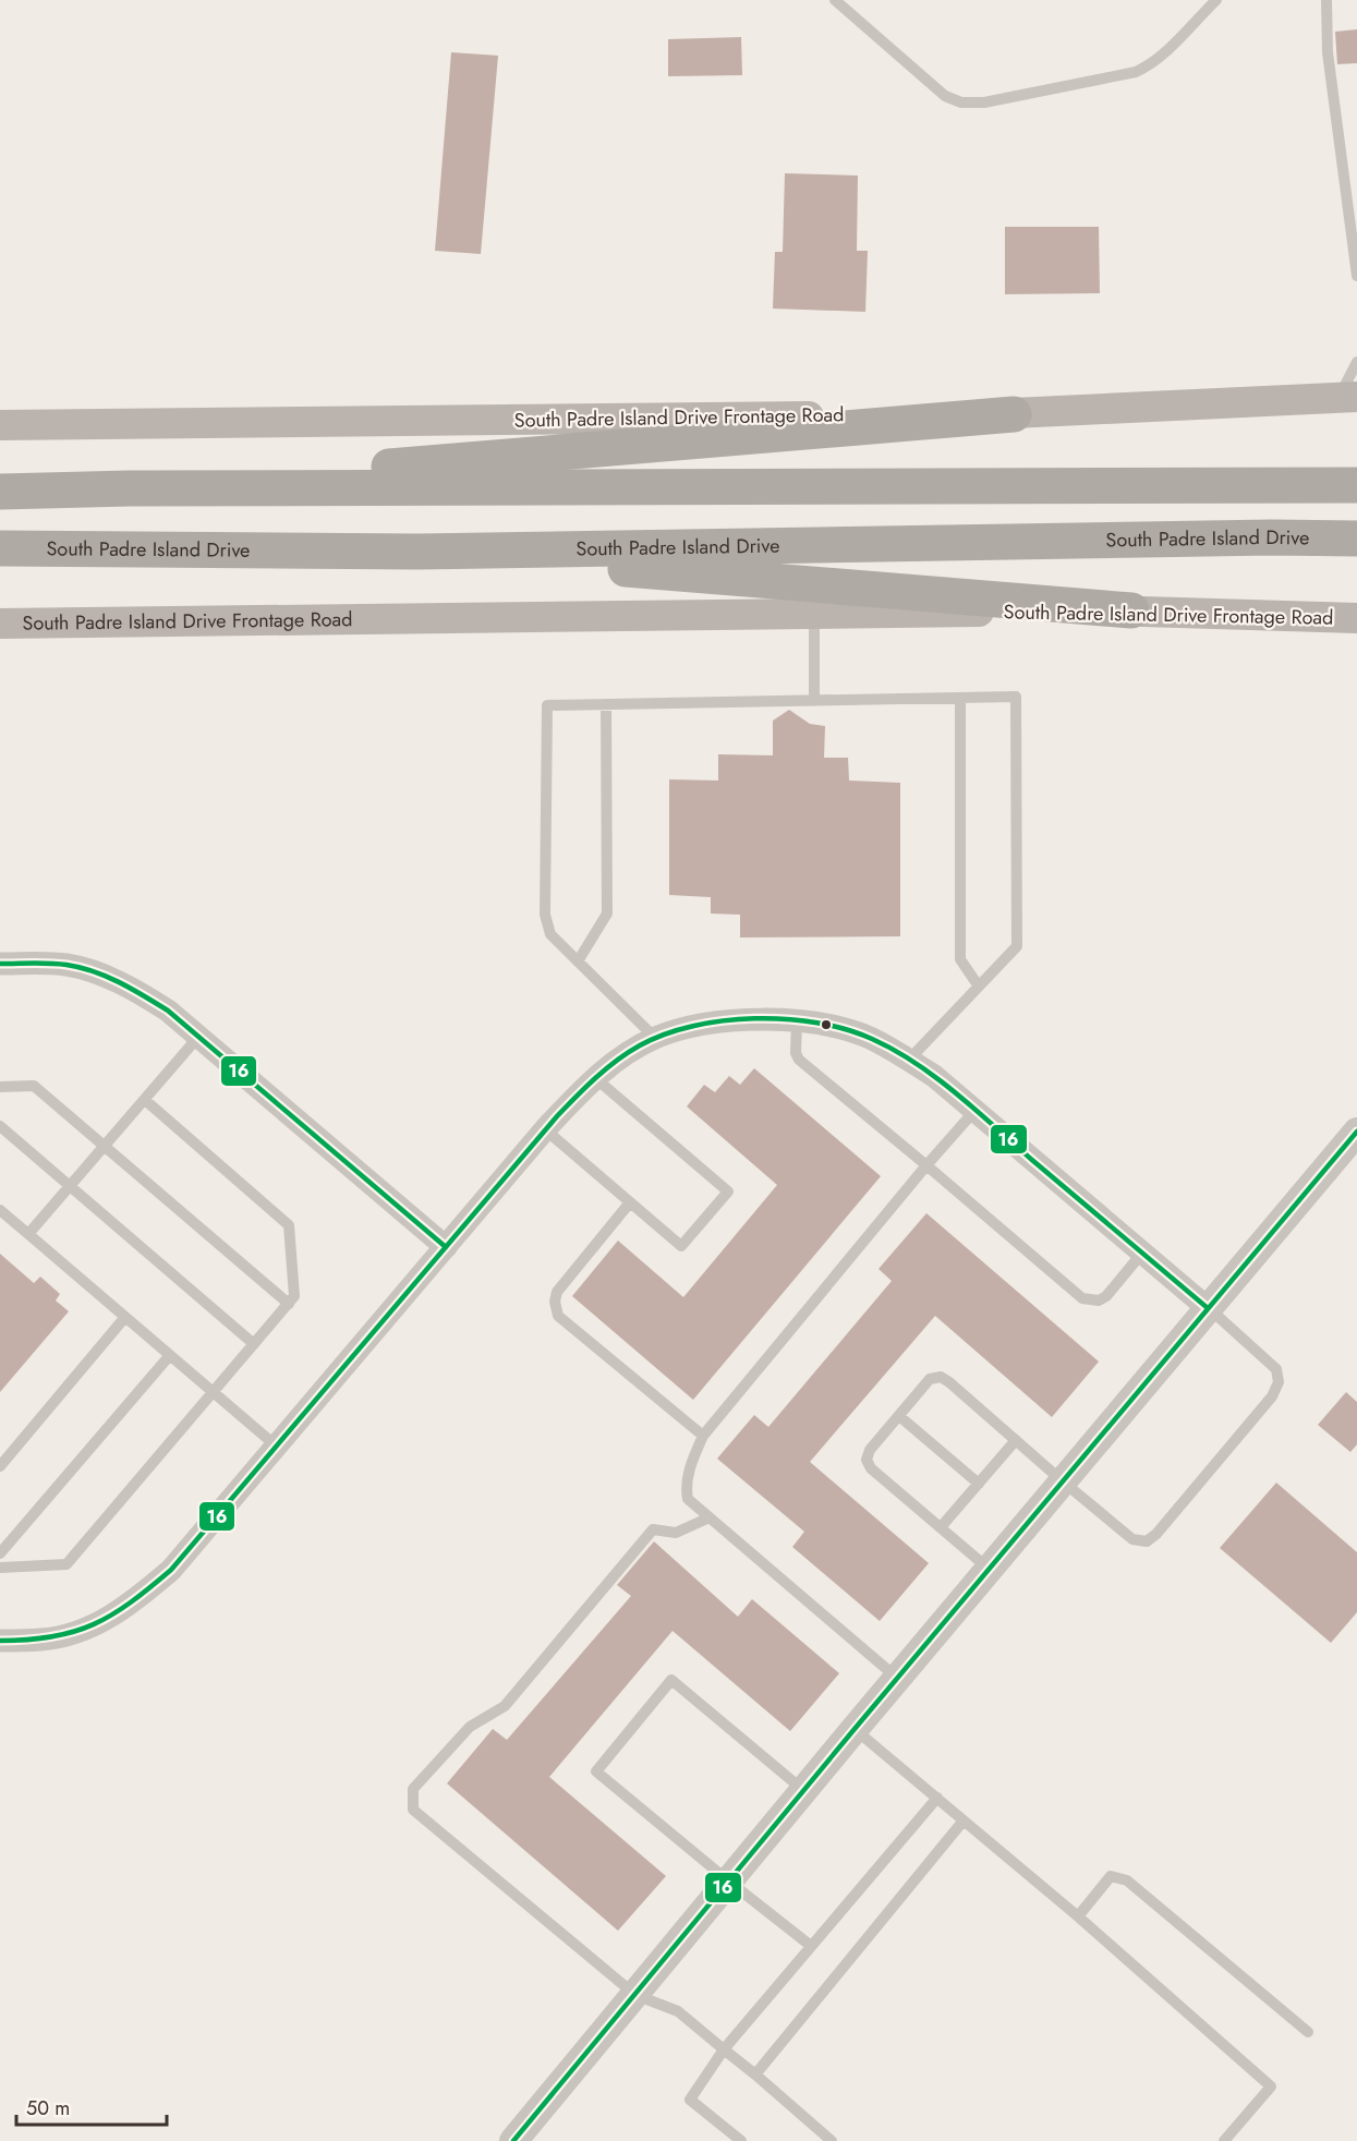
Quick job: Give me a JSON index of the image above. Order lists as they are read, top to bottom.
{
  "streets": {
    "highway": ["South Padre Island Drive"],
    "main road": ["South Padre Island Drive Frontage Road"]
  },
  "lines": ["transit line 16"],
  "scale_bar": "50 m"
}
